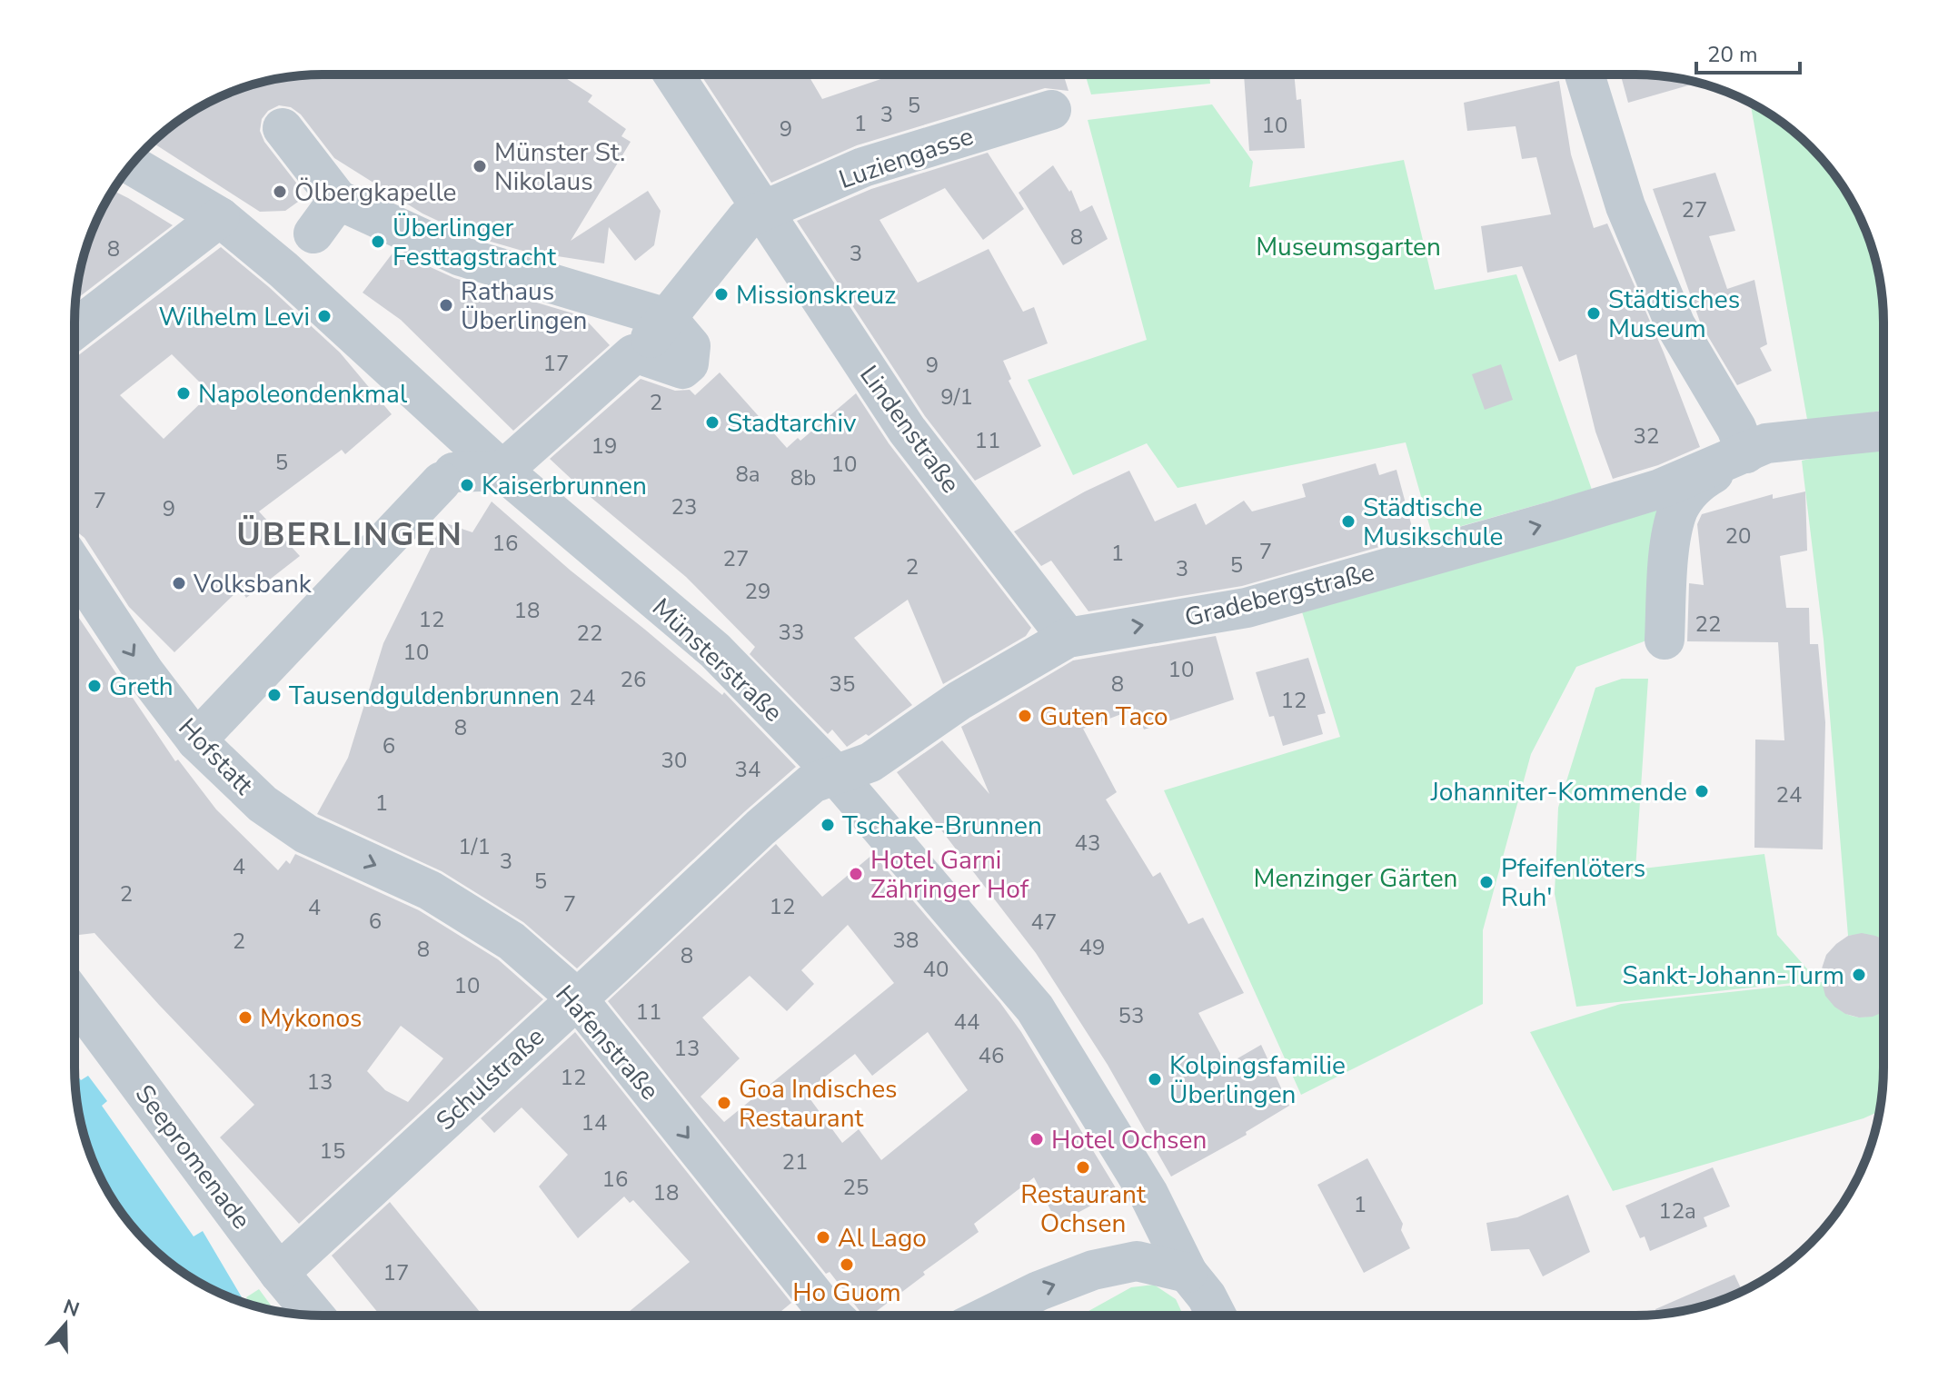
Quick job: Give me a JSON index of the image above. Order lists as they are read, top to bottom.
{
  "streets": {
    "street": [
      "Luziengasse",
      "Lindenstraße",
      "Gradebergstraße",
      "Münsterstraße",
      "Hofstatt",
      "Hafenstraße",
      "Schulstraße",
      "Seepromenade"
    ]
  },
  "crossings": [
    ["Luziengasse", "Lindenstraße"],
    ["Luziengasse", "Münsterstraße"],
    ["Lindenstraße", "Gradebergstraße"],
    ["Gradebergstraße", "Münsterstraße"],
    ["Gradebergstraße", "Schulstraße"],
    ["Münsterstraße", "Schulstraße"],
    ["Hofstatt", "Hafenstraße"],
    ["Hafenstraße", "Schulstraße"],
    ["Schulstraße", "Seepromenade"]
  ],
  "one_way": ["Gradebergstraße", "Hofstatt", "Hafenstraße"],
  "districts": ["ÜBERLINGEN"],
  "parks": ["Museumsgarten", "Menzinger Gärten"],
  "places": [
    "Münster St. Nikolaus",
    "Ölbergkapelle",
    "Überlinger Festtagstracht",
    "Missionskreuz",
    "Rathaus Überlingen",
    "Städtisches Museum",
    "Wilhelm Levi",
    "Napoleondenkmal",
    "Stadtarchiv",
    "Kaiserbrunnen",
    "Städtische Musikschule",
    "Volksbank",
    "Greth",
    "Tausendguldenbrunnen",
    "Guten Taco",
    "Johanniter-Kommende",
    "Tschake-Brunnen",
    "Hotel Garni Zähringer Hof",
    "Pfeifenlöters Ruh'",
    "Sankt-Johann-Turm",
    "Mykonos",
    "Kolpingsfamilie Überlingen",
    "Goa Indisches Restaurant",
    "Hotel Ochsen",
    "Restaurant Ochsen",
    "Al Lago",
    "Ho Guom"
  ],
  "house_numbers": [
    "5",
    "3",
    "1",
    "10",
    "9",
    "27",
    "8",
    "8",
    "3",
    "17",
    "9",
    "9/1",
    "2",
    "32",
    "11",
    "19",
    "5",
    "10",
    "8a",
    "8b",
    "7",
    "23",
    "9",
    "20",
    "16",
    "7",
    "1",
    "27",
    "5",
    "2",
    "3",
    "29",
    "18",
    "12",
    "22",
    "33",
    "22",
    "10",
    "10",
    "26",
    "35",
    "8",
    "24",
    "12",
    "8",
    "6",
    "30",
    "34",
    "24",
    "1",
    "43",
    "1/1",
    "3",
    "4",
    "5",
    "2",
    "7",
    "12",
    "4",
    "6",
    "47",
    "38",
    "2",
    "49",
    "8",
    "8",
    "40",
    "10",
    "11",
    "53",
    "44",
    "13",
    "46",
    "12",
    "13",
    "14",
    "15",
    "21",
    "16",
    "25",
    "18",
    "1",
    "12a",
    "17"
  ],
  "scale_bar": "20 m",
  "north": "top"
}
